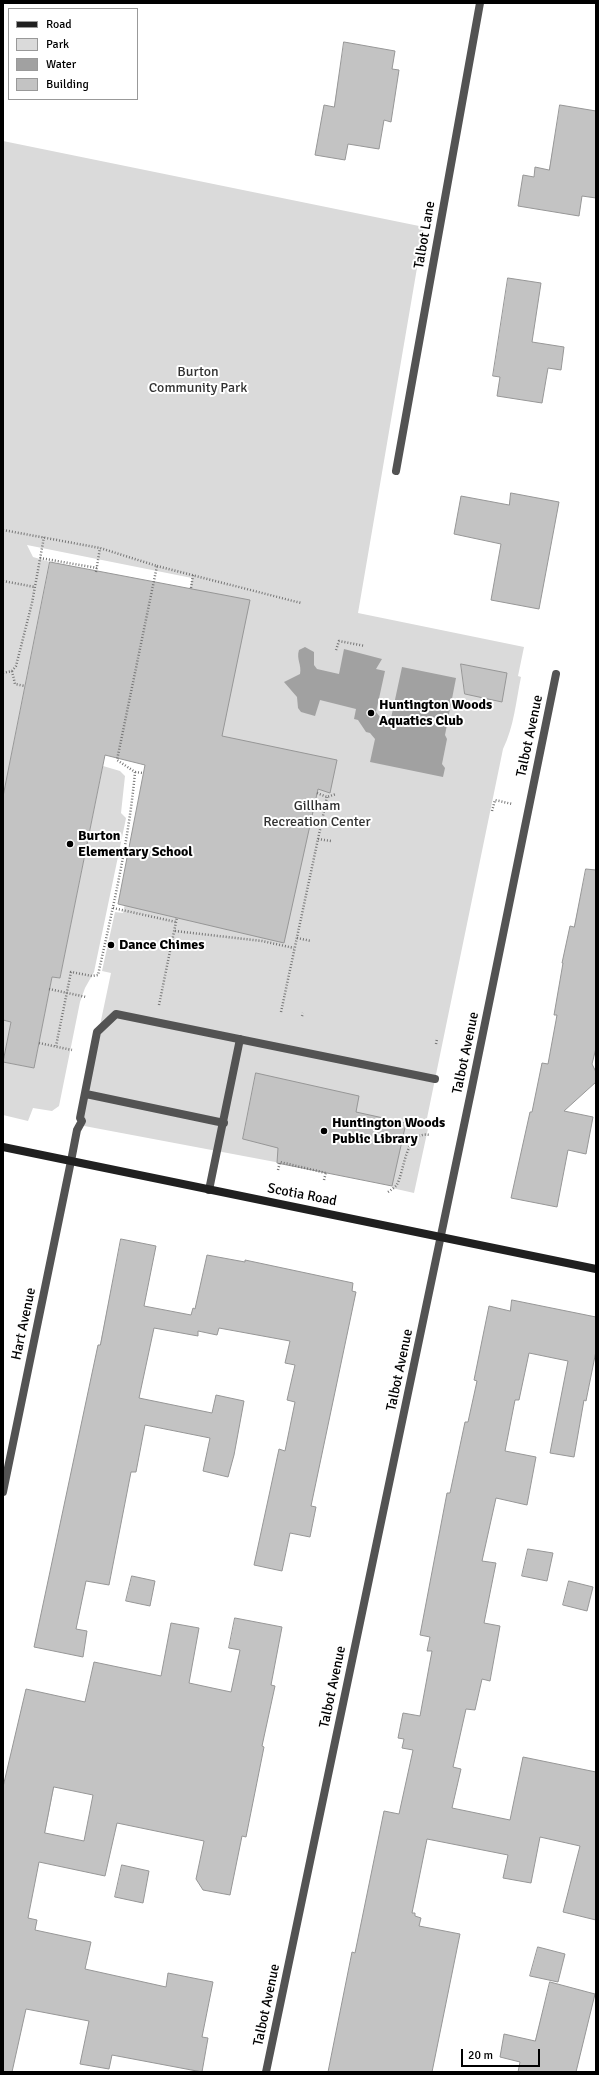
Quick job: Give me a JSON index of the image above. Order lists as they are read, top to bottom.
{
  "streets": {
    "street": [
      "Talbot Lane",
      "Talbot Avenue",
      "Scotia Road",
      "Hart Avenue"
    ]
  },
  "crossings": [
    ["Talbot Avenue", "Scotia Road"],
    ["Scotia Road", "Hart Avenue"]
  ],
  "parks": ["Burton Community Park", "Gillham Recreation Center"],
  "places": [
    "Huntington Woods Aquatics Club",
    "Burton Elementary School",
    "Dance Chimes",
    "Huntington Woods Public Library"
  ],
  "legend": [
    "Road",
    "Park",
    "Water",
    "Building"
  ],
  "scale_bar": "20 m"
}
